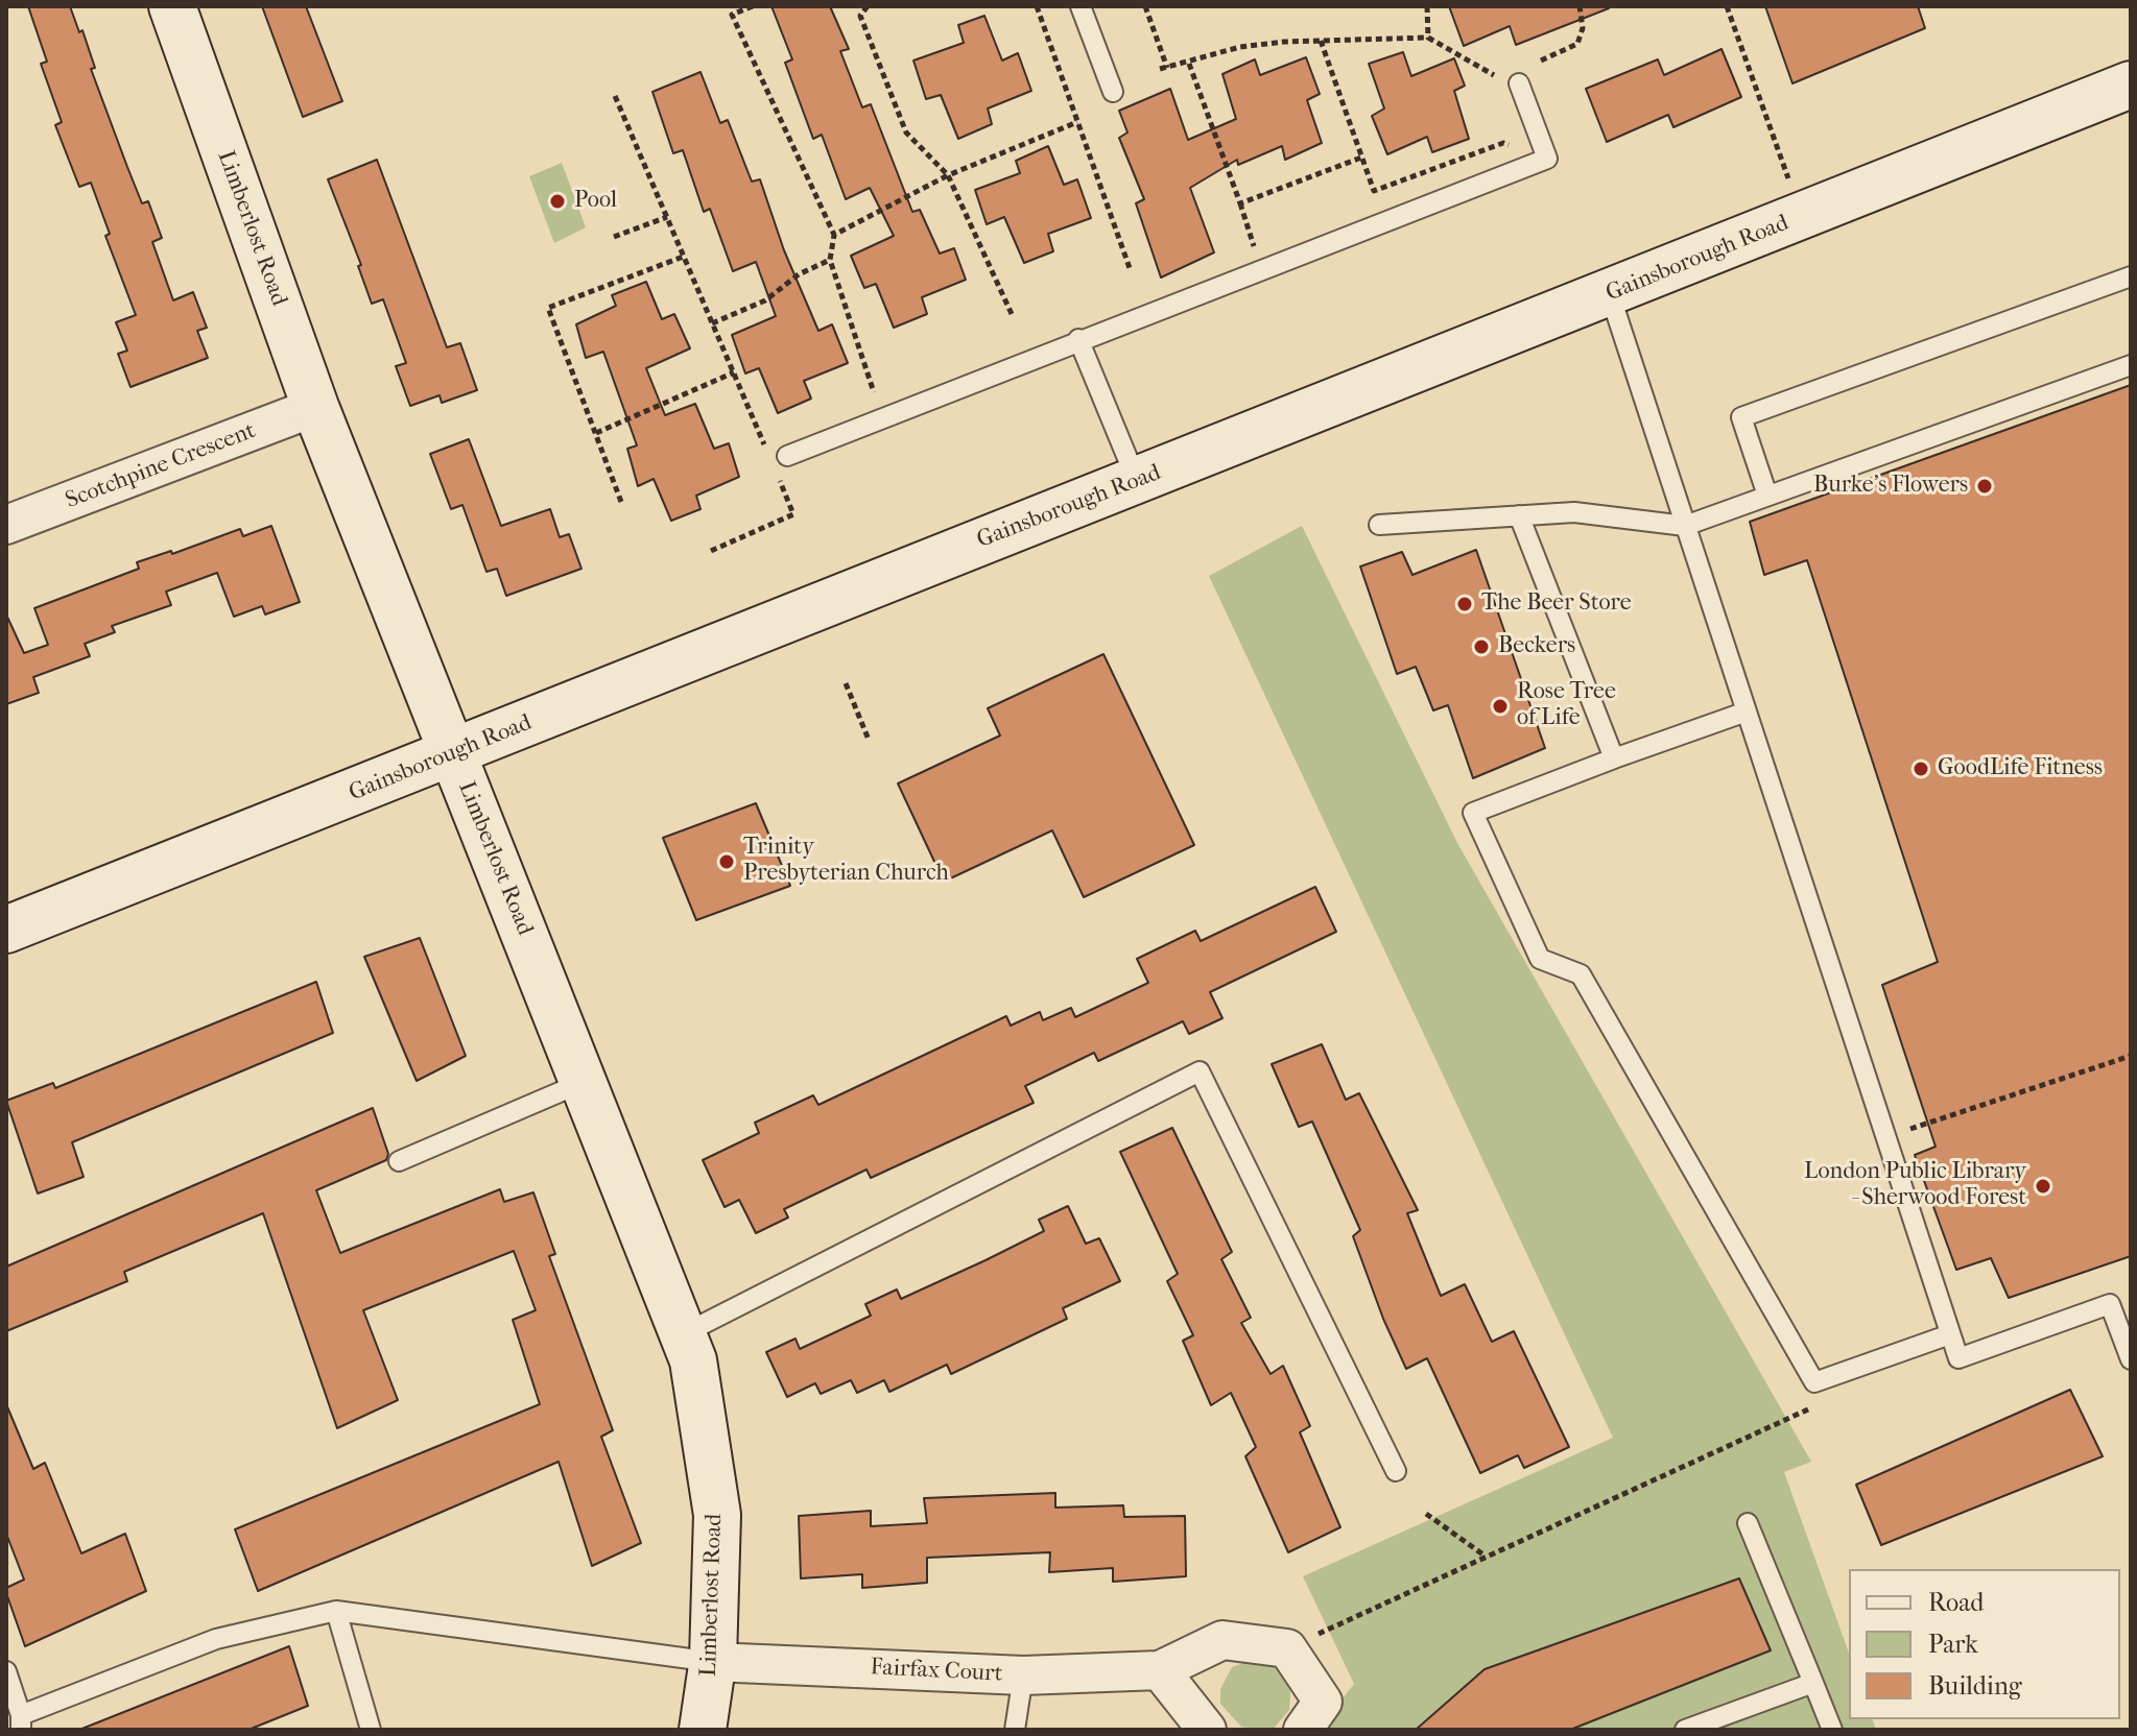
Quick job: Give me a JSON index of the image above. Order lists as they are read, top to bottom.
{
  "streets": {
    "main road": ["Limberlost Road", "Gainsborough Road"],
    "street": ["Scotchpine Crescent", "Fairfax Court"]
  },
  "crossings": [
    ["Limberlost Road", "Gainsborough Road"],
    ["Limberlost Road", "Scotchpine Crescent"],
    ["Limberlost Road", "Fairfax Court"]
  ],
  "places": [
    "Pool",
    "Burke's Flowers",
    "The Beer Store",
    "Beckers",
    "Rose Tree of Life",
    "GoodLife Fitness",
    "Trinity Presbyterian Church",
    "London Public Library - Sherwood Forest"
  ],
  "legend": ["Road", "Park", "Building"]
}
